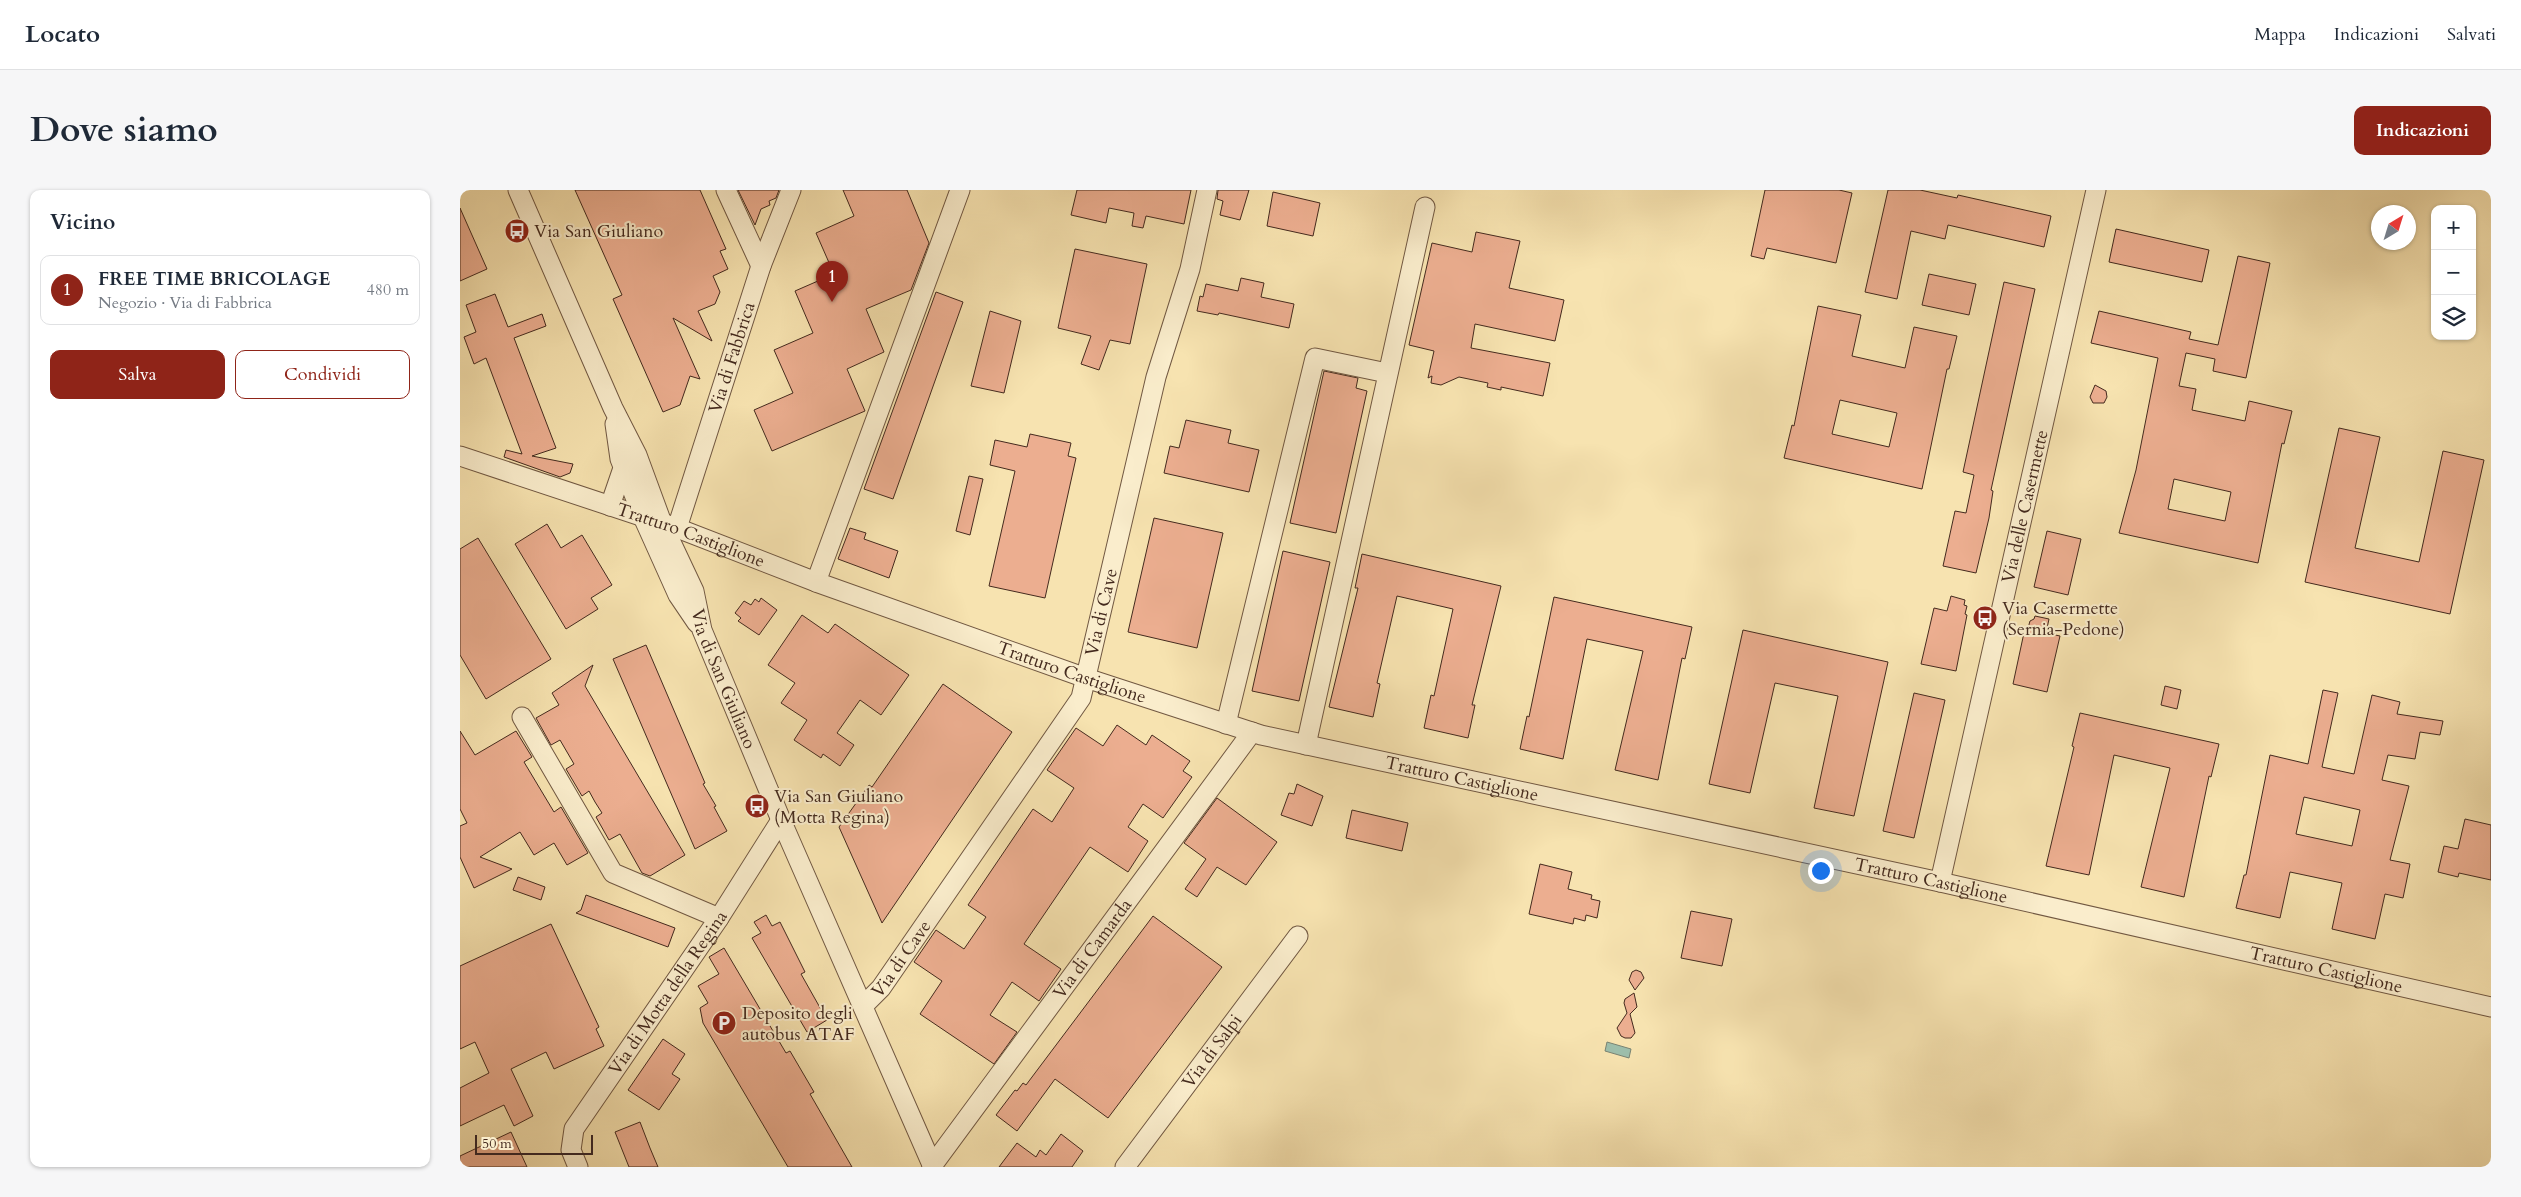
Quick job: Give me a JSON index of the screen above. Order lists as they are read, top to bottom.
{
  "streets": {
    "street": [
      "Via di Fabbrica",
      "Via delle Casermette",
      "Tratturo Castiglione",
      "Via di Cave",
      "Via di San Giuliano",
      "Via di Camarda",
      "Via di Motta della Regina",
      "Via di Salpi"
    ]
  },
  "crossings": [
    ["Via di Fabbrica", "Tratturo Castiglione"],
    ["Via di Fabbrica", "Via di San Giuliano"],
    ["Via delle Casermette", "Tratturo Castiglione"],
    ["Tratturo Castiglione", "Via di Cave"],
    ["Tratturo Castiglione", "Via di San Giuliano"],
    ["Tratturo Castiglione", "Via di Camarda"],
    ["Via di Cave", "Via di San Giuliano"],
    ["Via di San Giuliano", "Via di Camarda"],
    ["Via di San Giuliano", "Via di Motta della Regina"]
  ],
  "places": {
    "bus stop": ["Via San Giuliano", "Via Casermette (Sernia-Pedone)", "Via San Giuliano (Motta Regina)"],
    "parking": ["Deposito degli autobus ATAF"]
  },
  "scale_bar": "50 m",
  "north": "top right",
  "page": {
    "header": "Locato",
    "nav": ["Mappa", "Indicazioni", "Salvati"],
    "title": "Dove siamo",
    "buttons": [
      "Indicazioni",
      ["Salva", "Condividi"]
    ],
    "heading": "Vicino",
    "map_buttons": ["+", "−"],
    "list": [
      {
        "mark": "1",
        "name": "FREE TIME BRICOLAGE",
        "note": "Negozio · Via di Fabbrica",
        "value": "480 m"
      }
    ],
    "pins": "1",
    "scale": "50 m"
  }
}
